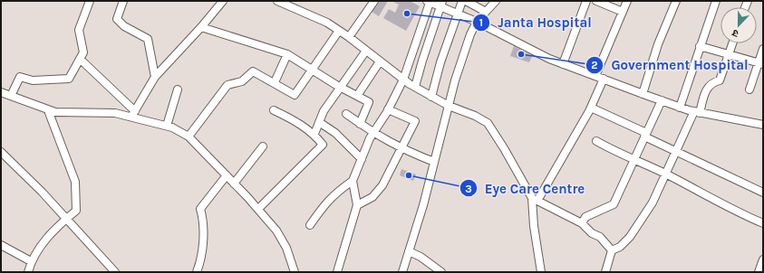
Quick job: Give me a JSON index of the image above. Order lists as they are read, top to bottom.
{
  "places": ["Janta Hospital", "Government Hospital", "Eye Care Centre"],
  "north": "bottom"
}
